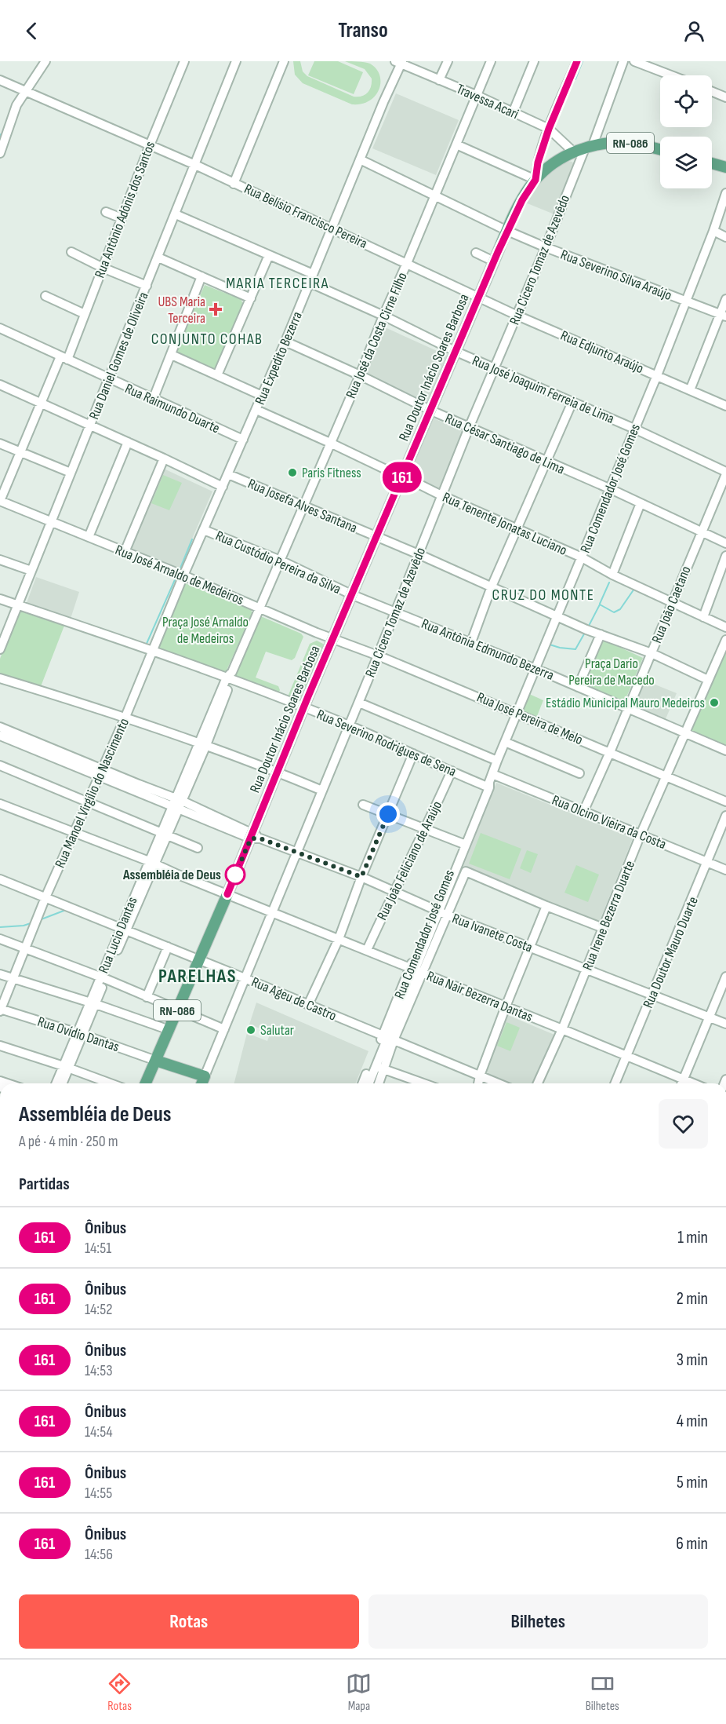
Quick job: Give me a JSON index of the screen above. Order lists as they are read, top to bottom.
{
  "streets": {
    "main road": ["RN-086", "Rua Doutor Inácio Soares Barbosa"],
    "street": [
      "Travessa Acari",
      "Rua Antônio Adônis dos Santos",
      "Rua Belísio Francisco Pereira",
      "Rua Cícero Tomaz de Azevêdo",
      "Rua Severino Silva Araújo",
      "Rua José da Costa Cirne Filho",
      "Rua Edjunto Araújo",
      "Rua Daniel Gomes de Oliveira",
      "Rua Expedito Bezerra",
      "Rua José Joaquim Ferreia de Lima",
      "Rua Raimundo Duarte",
      "Rua César Santiago de Lima",
      "Rua Comendador José Gomes",
      "Rua Josefa Alves Santana",
      "Rua Tenente Jonatas Luciano",
      "Rua Custódio Pereira da Silva",
      "Rua José Arnaldo de Medeiros",
      "Rua João Caetano",
      "Rua Antônia Edmundo Bezerra",
      "Rua José Pereira de Melo",
      "Rua Severino Rodrigues de Sena",
      "Rua Manoel Virgílio do Nascimento",
      "Rua Olcino Vieira da Costa",
      "Rua João Feliciano de Araújo",
      "Rua Irene Bezerra Duarte",
      "Rua Ivanete Costa",
      "Rua Lucio Dantas",
      "Rua Doutor Mauro Duarte",
      "Rua Nair Bezerra Dantas",
      "Rua Ageu de Castro",
      "Rua Ovídio Dantas"
    ]
  },
  "crossings": [
    ["Travessa Acari", "RN-086"],
    ["Travessa Acari", "Rua José da Costa Cirne Filho"],
    ["Travessa Acari", "Rua Expedito Bezerra"],
    ["Travessa Acari", "Rua Doutor Inácio Soares Barbosa"],
    ["RN-086", "Rua Cícero Tomaz de Azevêdo"],
    ["RN-086", "Rua Doutor Inácio Soares Barbosa"],
    ["RN-086", "Rua Nair Bezerra Dantas"],
    ["RN-086", "Rua Ageu de Castro"],
    ["RN-086", "Rua Ovídio Dantas"],
    ["Rua Antônio Adônis dos Santos", "Rua Belísio Francisco Pereira"],
    ["Rua Antônio Adônis dos Santos", "Rua Raimundo Duarte"],
    ["Rua Antônio Adônis dos Santos", "Rua José Arnaldo de Medeiros"],
    ["Rua Belísio Francisco Pereira", "Rua José da Costa Cirne Filho"],
    ["Rua Belísio Francisco Pereira", "Rua Edjunto Araújo"],
    ["Rua Belísio Francisco Pereira", "Rua Daniel Gomes de Oliveira"],
    ["Rua Belísio Francisco Pereira", "Rua Expedito Bezerra"],
    ["Rua Belísio Francisco Pereira", "Rua Doutor Inácio Soares Barbosa"],
    ["Rua Cícero Tomaz de Azevêdo", "Rua Severino Silva Araújo"],
    ["Rua Cícero Tomaz de Azevêdo", "Rua Edjunto Araújo"],
    ["Rua Cícero Tomaz de Azevêdo", "Rua José Joaquim Ferreia de Lima"],
    ["Rua Cícero Tomaz de Azevêdo", "Rua César Santiago de Lima"],
    ["Rua Cícero Tomaz de Azevêdo", "Rua Josefa Alves Santana"],
    ["Rua Cícero Tomaz de Azevêdo", "Rua Tenente Jonatas Luciano"],
    ["Rua Cícero Tomaz de Azevêdo", "Rua Antônia Edmundo Bezerra"],
    ["Rua Cícero Tomaz de Azevêdo", "Rua José Pereira de Melo"],
    ["Rua Cícero Tomaz de Azevêdo", "Rua Severino Rodrigues de Sena"],
    ["Rua Cícero Tomaz de Azevêdo", "Rua Ivanete Costa"],
    ["Rua Cícero Tomaz de Azevêdo", "Rua Nair Bezerra Dantas"],
    ["Rua Cícero Tomaz de Azevêdo", "Rua Ageu de Castro"],
    ["Rua Severino Silva Araújo", "Rua José da Costa Cirne Filho"],
    ["Rua Severino Silva Araújo", "Rua Expedito Bezerra"],
    ["Rua Severino Silva Araújo", "Rua Doutor Inácio Soares Barbosa"],
    ["Rua Severino Silva Araújo", "Rua Comendador José Gomes"],
    ["Rua José da Costa Cirne Filho", "Rua José Joaquim Ferreia de Lima"],
    ["Rua José da Costa Cirne Filho", "Rua César Santiago de Lima"],
    ["Rua José da Costa Cirne Filho", "Rua Josefa Alves Santana"],
    ["Rua José da Costa Cirne Filho", "Rua Tenente Jonatas Luciano"],
    ["Rua José da Costa Cirne Filho", "Rua Custódio Pereira da Silva"],
    ["Rua José da Costa Cirne Filho", "Rua José Arnaldo de Medeiros"],
    ["Rua José da Costa Cirne Filho", "Rua Severino Rodrigues de Sena"],
    ["Rua José da Costa Cirne Filho", "Rua Lucio Dantas"],
    ["Rua Edjunto Araújo", "Rua Doutor Inácio Soares Barbosa"],
    ["Rua Edjunto Araújo", "Rua Comendador José Gomes"],
    ["Rua Daniel Gomes de Oliveira", "Rua Raimundo Duarte"],
    ["Rua Daniel Gomes de Oliveira", "Rua José Arnaldo de Medeiros"],
    ["Rua Daniel Gomes de Oliveira", "Rua Severino Rodrigues de Sena"],
    ["Rua Expedito Bezerra", "Rua José Joaquim Ferreia de Lima"],
    ["Rua Expedito Bezerra", "Rua Raimundo Duarte"],
    ["Rua Expedito Bezerra", "Rua César Santiago de Lima"],
    ["Rua Expedito Bezerra", "Rua Josefa Alves Santana"],
    ["Rua Expedito Bezerra", "Rua Tenente Jonatas Luciano"],
    ["Rua Expedito Bezerra", "Rua Custódio Pereira da Silva"],
    ["Rua Expedito Bezerra", "Rua José Arnaldo de Medeiros"],
    ["Rua Expedito Bezerra", "Rua Manoel Virgílio do Nascimento"],
    ["Rua Doutor Inácio Soares Barbosa", "Rua José Joaquim Ferreia de Lima"],
    ["Rua Doutor Inácio Soares Barbosa", "Rua César Santiago de Lima"],
    ["Rua Doutor Inácio Soares Barbosa", "Rua Josefa Alves Santana"],
    ["Rua Doutor Inácio Soares Barbosa", "Rua Tenente Jonatas Luciano"],
    ["Rua Doutor Inácio Soares Barbosa", "Rua Custódio Pereira da Silva"],
    ["Rua Doutor Inácio Soares Barbosa", "Rua José Arnaldo de Medeiros"],
    ["Rua Doutor Inácio Soares Barbosa", "Rua Antônia Edmundo Bezerra"],
    ["Rua Doutor Inácio Soares Barbosa", "Rua José Pereira de Melo"],
    ["Rua Doutor Inácio Soares Barbosa", "Rua Severino Rodrigues de Sena"],
    ["Rua Doutor Inácio Soares Barbosa", "Rua Ivanete Costa"],
    ["Rua Doutor Inácio Soares Barbosa", "Rua Nair Bezerra Dantas"],
    ["Rua José Joaquim Ferreia de Lima", "Rua Comendador José Gomes"],
    ["Rua José Joaquim Ferreia de Lima", "Rua João Caetano"],
    ["Rua César Santiago de Lima", "Rua Comendador José Gomes"],
    ["Rua César Santiago de Lima", "Rua João Caetano"],
    ["Rua Comendador José Gomes", "Rua Josefa Alves Santana"],
    ["Rua Comendador José Gomes", "Rua Tenente Jonatas Luciano"],
    ["Rua Comendador José Gomes", "Rua Antônia Edmundo Bezerra"],
    ["Rua Comendador José Gomes", "Rua José Pereira de Melo"],
    ["Rua Comendador José Gomes", "Rua Severino Rodrigues de Sena"],
    ["Rua Comendador José Gomes", "Rua Olcino Vieira da Costa"],
    ["Rua Comendador José Gomes", "Rua Ivanete Costa"],
    ["Rua Comendador José Gomes", "Rua Nair Bezerra Dantas"],
    ["Rua Comendador José Gomes", "Rua Ageu de Castro"],
    ["Rua Josefa Alves Santana", "Rua João Caetano"],
    ["Rua Josefa Alves Santana", "Rua Irene Bezerra Duarte"],
    ["Rua Tenente Jonatas Luciano", "Rua João Caetano"],
    ["Rua Custódio Pereira da Silva", "Rua Antônia Edmundo Bezerra"],
    ["Rua José Arnaldo de Medeiros", "Rua José Pereira de Melo"],
    ["Rua José Arnaldo de Medeiros", "Rua Manoel Virgílio do Nascimento"],
    ["Rua João Caetano", "Rua Antônia Edmundo Bezerra"],
    ["Rua João Caetano", "Rua José Pereira de Melo"],
    ["Rua João Caetano", "Rua Olcino Vieira da Costa"],
    ["Rua Antônia Edmundo Bezerra", "Rua Irene Bezerra Duarte"],
    ["Rua José Pereira de Melo", "Rua Irene Bezerra Duarte"],
    ["Rua Severino Rodrigues de Sena", "Rua Manoel Virgílio do Nascimento"],
    ["Rua Severino Rodrigues de Sena", "Rua Olcino Vieira da Costa"],
    ["Rua Severino Rodrigues de Sena", "Rua João Feliciano de Araújo"],
    ["Rua Severino Rodrigues de Sena", "Rua Lucio Dantas"],
    ["Rua Manoel Virgílio do Nascimento", "Rua Ivanete Costa"],
    ["Rua Manoel Virgílio do Nascimento", "Rua Nair Bezerra Dantas"],
    ["Rua Manoel Virgílio do Nascimento", "Rua Ageu de Castro"],
    ["Rua Manoel Virgílio do Nascimento", "Rua Ovídio Dantas"],
    ["Rua Olcino Vieira da Costa", "Rua Irene Bezerra Duarte"],
    ["Rua Olcino Vieira da Costa", "Rua Doutor Mauro Duarte"],
    ["Rua João Feliciano de Araújo", "Rua Ivanete Costa"],
    ["Rua João Feliciano de Araújo", "Rua Nair Bezerra Dantas"],
    ["Rua Irene Bezerra Duarte", "Rua Ivanete Costa"],
    ["Rua Irene Bezerra Duarte", "Rua Nair Bezerra Dantas"],
    ["Rua Ivanete Costa", "Rua Lucio Dantas"],
    ["Rua Ivanete Costa", "Rua Doutor Mauro Duarte"],
    ["Rua Lucio Dantas", "Rua Nair Bezerra Dantas"],
    ["Rua Lucio Dantas", "Rua Ageu de Castro"],
    ["Rua Lucio Dantas", "Rua Ovídio Dantas"],
    ["Rua Doutor Mauro Duarte", "Rua Nair Bezerra Dantas"]
  ],
  "districts": [
    "MARIA TERCEIRA",
    "CONJUNTO COHAB",
    "CRUZ DO MONTE",
    "PARELHAS"
  ],
  "parks": ["Praça José Arnaldo de Medeiros", "Praça Dario Pereira de Macedo"],
  "places": {
    "health": ["UBS Maria Terceira"],
    "other": [
      "Paris Fitness",
      "Estádio Municipal Mauro Medeiros",
      "Assembléia de Deus",
      "Salutar"
    ]
  },
  "lines": ["bus line 161"],
  "page": {
    "header": "Transo",
    "on_map": "161",
    "heading": [
      ["Assembléia de Deus", "A pé · 4 min · 250 m"],
      "Partidas"
    ],
    "list": [
      {
        "mark": "161",
        "name": "Ônibus",
        "note": "14:51",
        "value": "1 min"
      },
      {
        "mark": "161",
        "name": "Ônibus",
        "note": "14:52",
        "value": "2 min"
      },
      {
        "mark": "161",
        "name": "Ônibus",
        "note": "14:53",
        "value": "3 min"
      },
      {
        "mark": "161",
        "name": "Ônibus",
        "note": "14:54",
        "value": "4 min"
      },
      {
        "mark": "161",
        "name": "Ônibus",
        "note": "14:55",
        "value": "5 min"
      },
      {
        "mark": "161",
        "name": "Ônibus",
        "note": "14:56",
        "value": "6 min"
      }
    ],
    "buttons": ["Rotas", "Bilhetes"],
    "tabs": ["Rotas", "Mapa", "Bilhetes"]
  }
}
